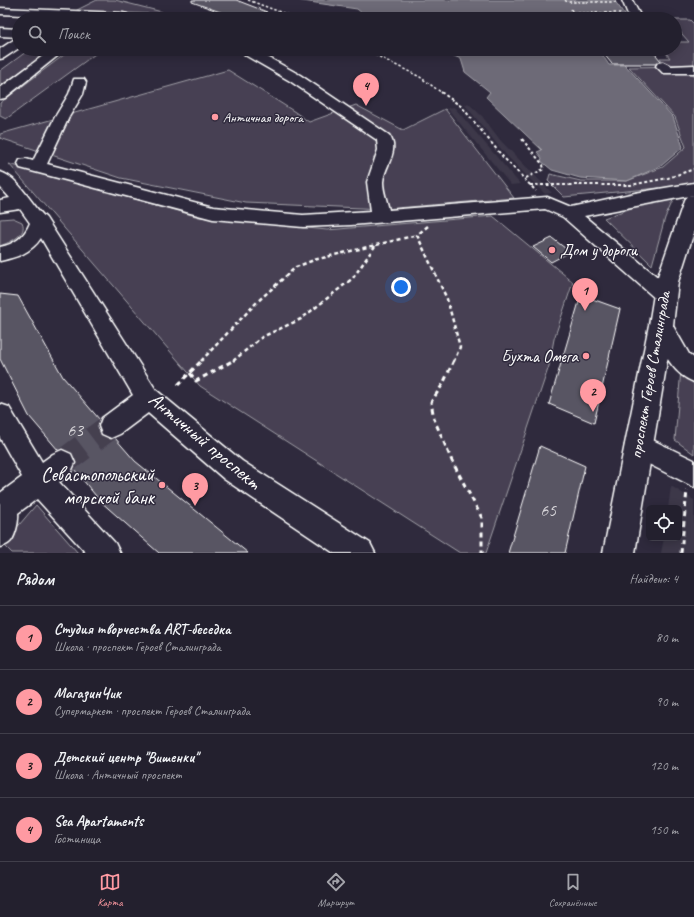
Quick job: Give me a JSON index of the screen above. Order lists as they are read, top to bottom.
{
  "streets": {
    "main road": ["проспект Героев Сталинграда"],
    "street": ["Античный проспект"]
  },
  "places": [
    "Античная дорога",
    "Дом у дороги",
    "Бухта Омега",
    "Севастопольский морской банк"
  ],
  "house_numbers": ["63", "65"],
  "page": {
    "search": "Поиск",
    "pins": [
      "4",
      "1",
      "2",
      "3"
    ],
    "heading": ["Рядом", "Найдено: 4"],
    "list": [
      {
        "mark": "1",
        "name": "Студия творчества ART-беседка",
        "note": "Школа · проспект Героев Сталинграда",
        "value": "80 m"
      },
      {
        "mark": "2",
        "name": "МагазинЧик",
        "note": "Супермаркет · проспект Героев Сталинграда",
        "value": "90 m"
      },
      {
        "mark": "3",
        "name": "Детский центр \"Вишенки\"",
        "note": "Школа · Античный проспект",
        "value": "120 m"
      },
      {
        "mark": "4",
        "name": "Sea Apartaments",
        "note": "Гостиница",
        "value": "150 m"
      }
    ],
    "nav": ["Карта", "Маршрут", "Сохранённые"]
  }
}
